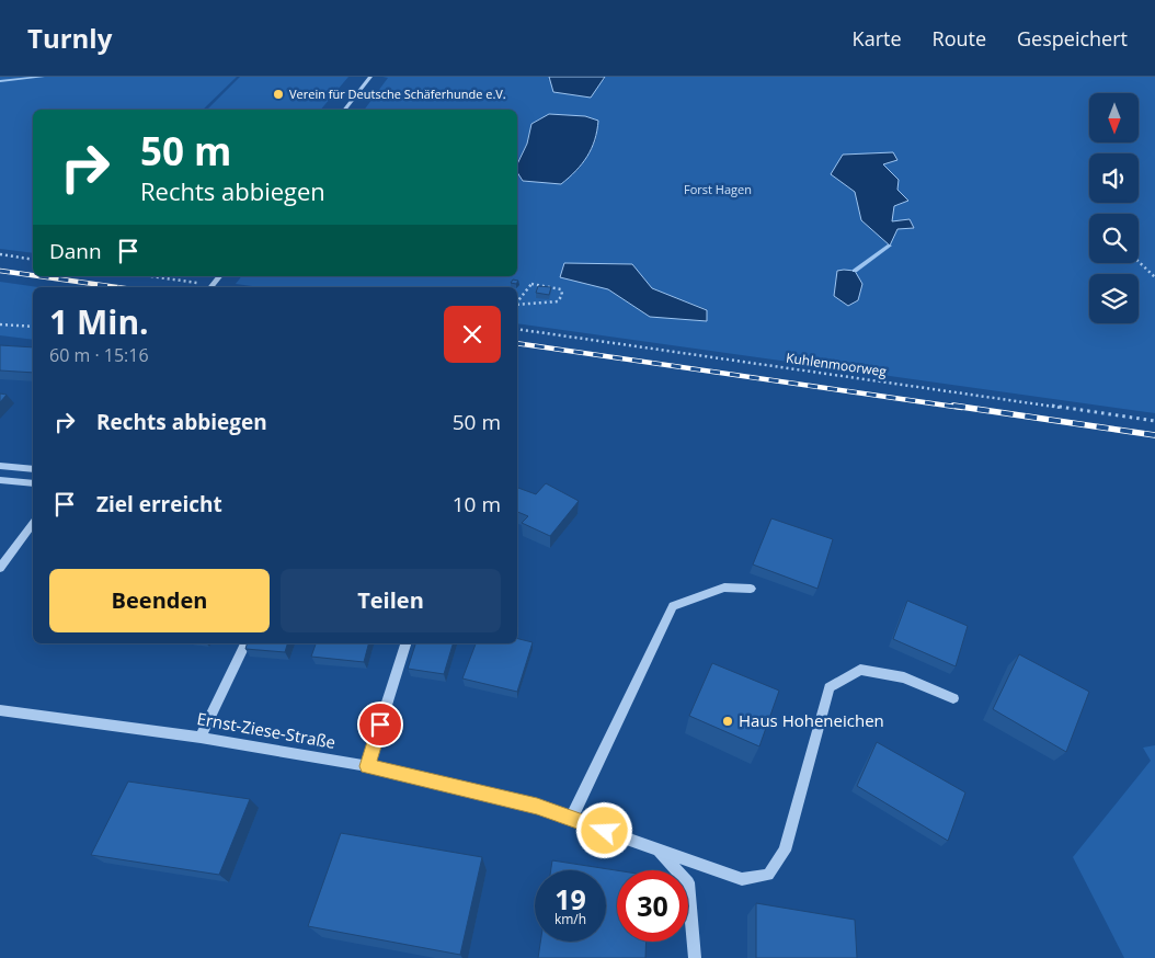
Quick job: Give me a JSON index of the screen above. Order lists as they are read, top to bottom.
{
  "streets": {
    "street": ["Ernst-Ziese-Straße"],
    "path": ["Kuhlenmoorweg"]
  },
  "parks": ["Forst Hagen"],
  "places": ["Verein für Deutsche Schäferhunde e.V.", "Haus Hoheneichen"],
  "north": "bottom",
  "page": {
    "header": "Turnly",
    "nav": ["Karte", "Route", "Gespeichert"],
    "turn": ["50 m", "Rechts abbiegen"],
    "then": "Dann",
    "heading": ["1 Min.", "60 m · 15:16"],
    "list": [
      {
        "name": "Rechts abbiegen",
        "value": "50 m"
      },
      {
        "name": "Ziel erreicht",
        "value": "10 m"
      }
    ],
    "buttons": ["Beenden", "Teilen"],
    "speed": "19 km/h",
    "limit": "30"
  }
}
